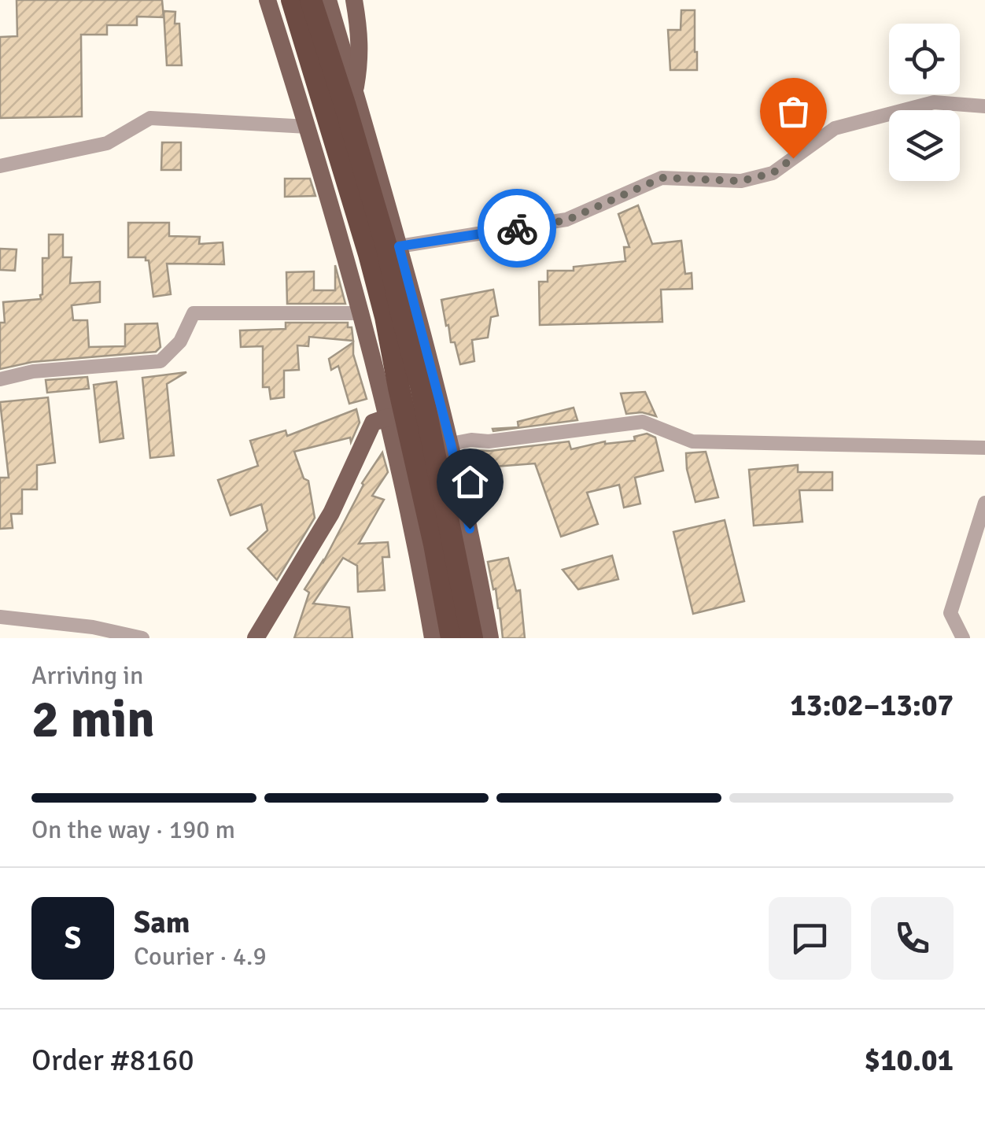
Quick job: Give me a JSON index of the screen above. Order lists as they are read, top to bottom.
{
  "page": {
    "heading": ["2 min", "Arriving in", "13:02–13:07"],
    "panel": [
      "Sam",
      "Courier · 4.9",
      "Order #8160",
      "$10.01"
    ],
    "bar": "On the way · 190 m",
    "round": "S"
  }
}
